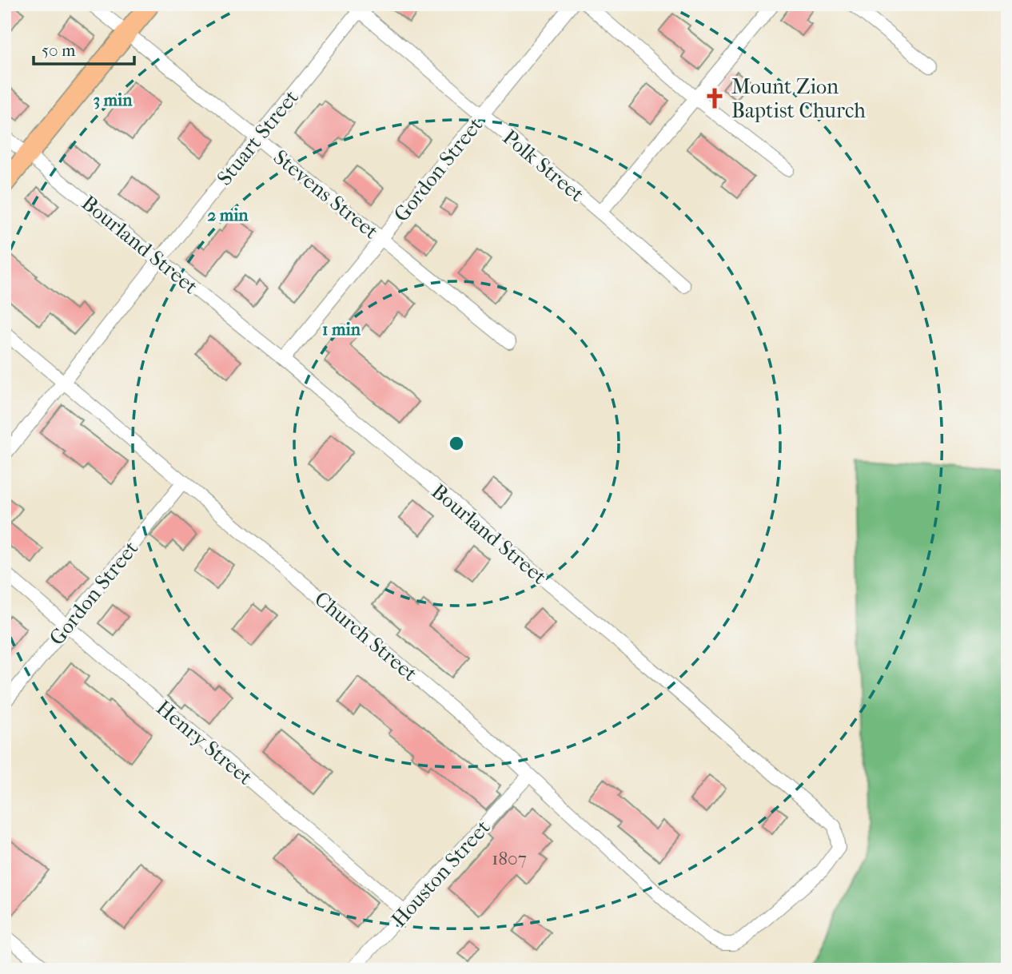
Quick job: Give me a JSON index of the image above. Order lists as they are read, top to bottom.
{
  "streets": {
    "street": [
      "Stuart Street",
      "Polk Street",
      "Gordon Street",
      "Stevens Street",
      "Bourland Street",
      "Church Street",
      "Henry Street",
      "Houston Street"
    ]
  },
  "crossings": [
    ["Stuart Street", "Polk Street"],
    ["Stuart Street", "Stevens Street"],
    ["Stuart Street", "Bourland Street"],
    ["Stuart Street", "Church Street"],
    ["Polk Street", "Gordon Street"],
    ["Gordon Street", "Stevens Street"],
    ["Gordon Street", "Bourland Street"],
    ["Gordon Street", "Church Street"],
    ["Gordon Street", "Henry Street"],
    ["Bourland Street", "Church Street"],
    ["Church Street", "Houston Street"],
    ["Henry Street", "Houston Street"]
  ],
  "places": {
    "church": ["Mount Zion Baptist Church"]
  },
  "house_numbers": ["1807"],
  "scale_bar": "50 m",
  "rings": ["3 min", "2 min", "1 min"]
}
